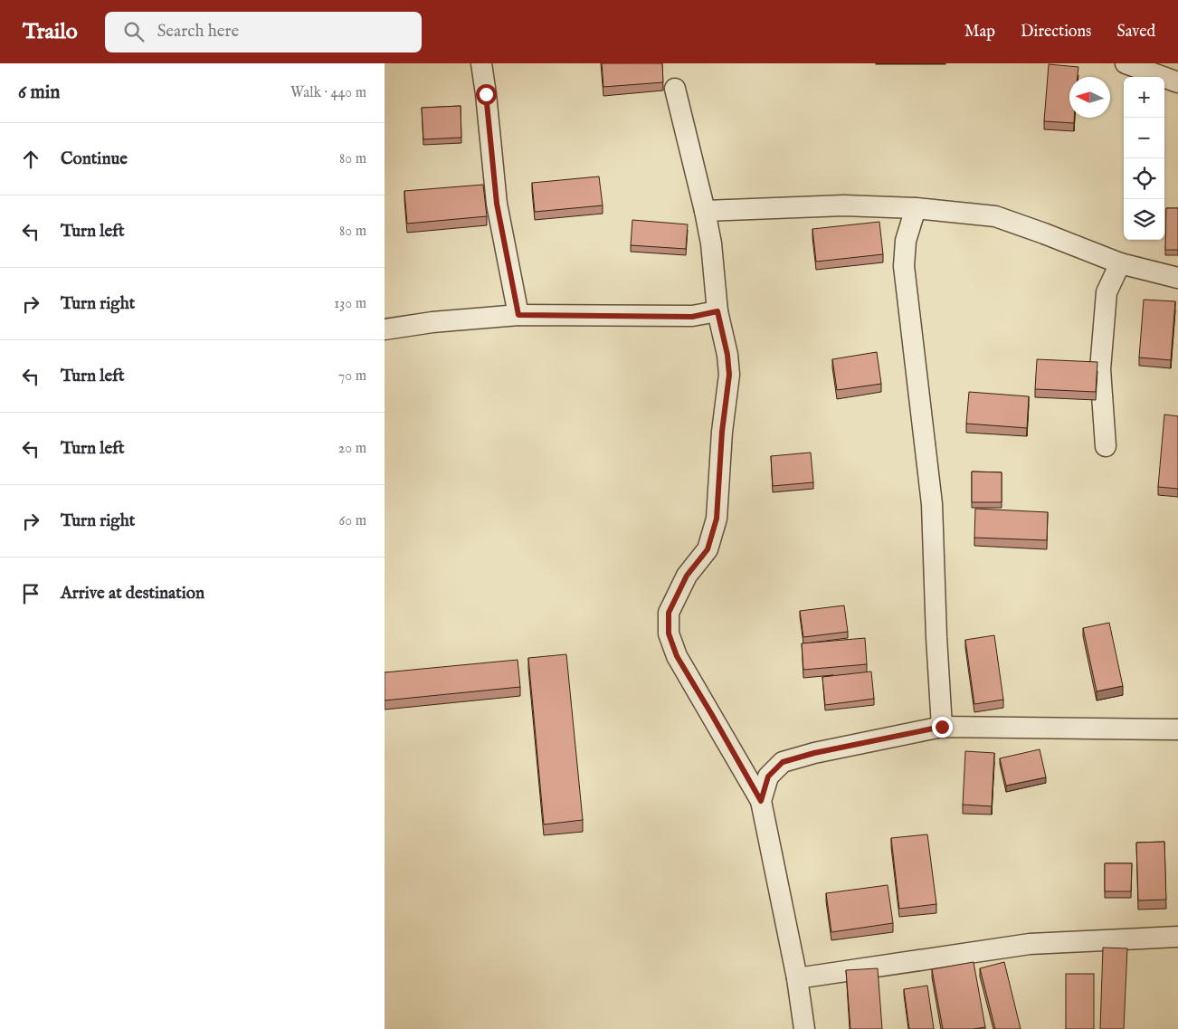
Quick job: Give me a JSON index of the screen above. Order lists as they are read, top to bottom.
{
  "north": "left",
  "page": {
    "header": "Trailo",
    "search": "Search here",
    "nav": ["Map", "Directions", "Saved"],
    "heading": ["6 min", "Walk · 440 m"],
    "map_buttons": ["+", "−"],
    "list": [
      ["Continue", "80 m"],
      ["Turn left", "80 m"],
      ["Turn right", "130 m"],
      ["Turn left", "70 m"],
      ["Turn left", "20 m"],
      ["Turn right", "60 m"],
      "Arrive at destination"
    ]
  }
}
